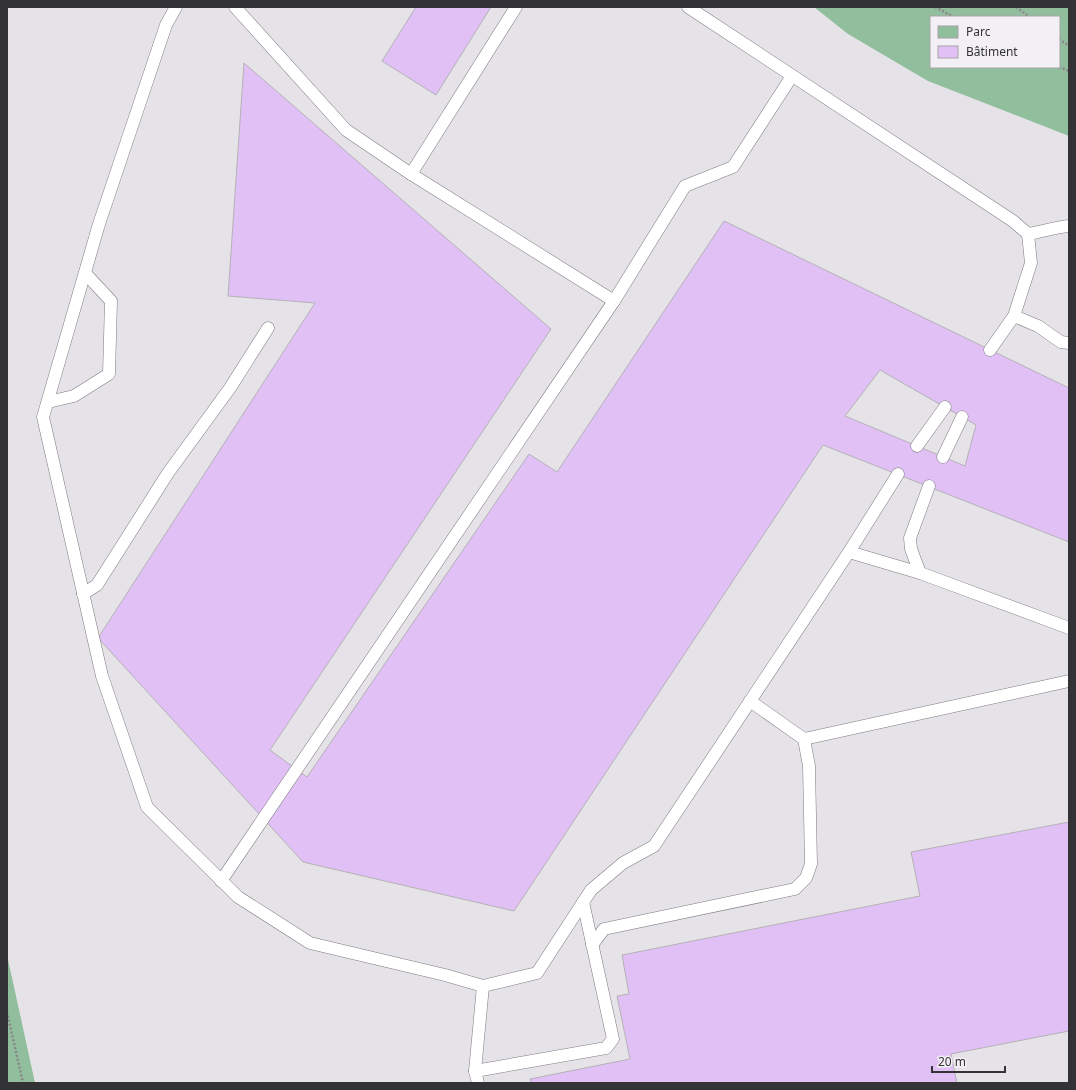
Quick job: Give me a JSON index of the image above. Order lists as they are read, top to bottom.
{
  "legend": ["Parc", "Bâtiment"],
  "scale_bar": "20 m"
}
